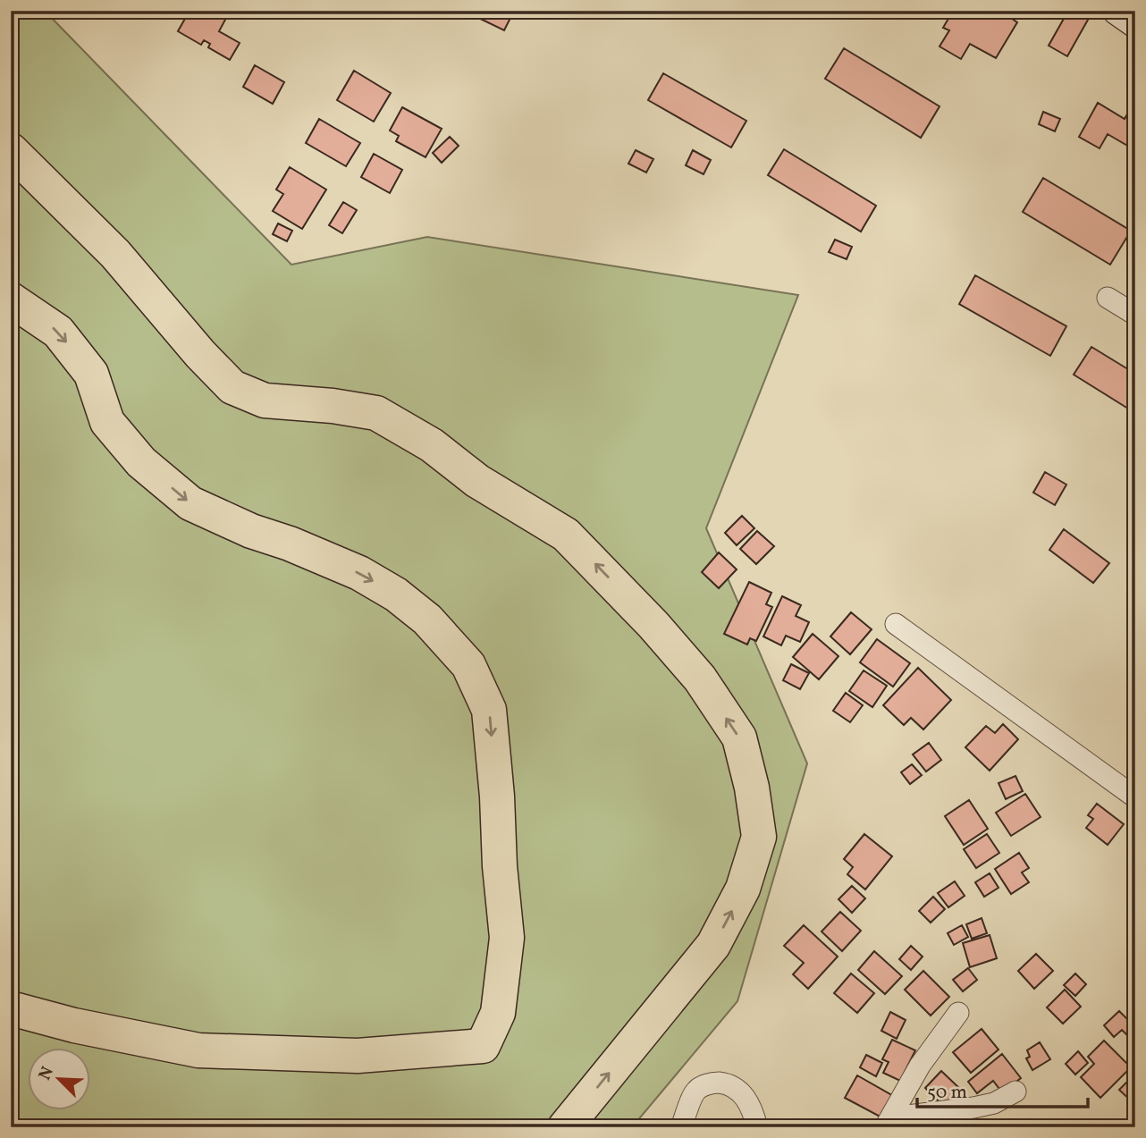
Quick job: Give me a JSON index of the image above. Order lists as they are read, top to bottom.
{
  "scale_bar": "50 m",
  "north": "top left"
}
